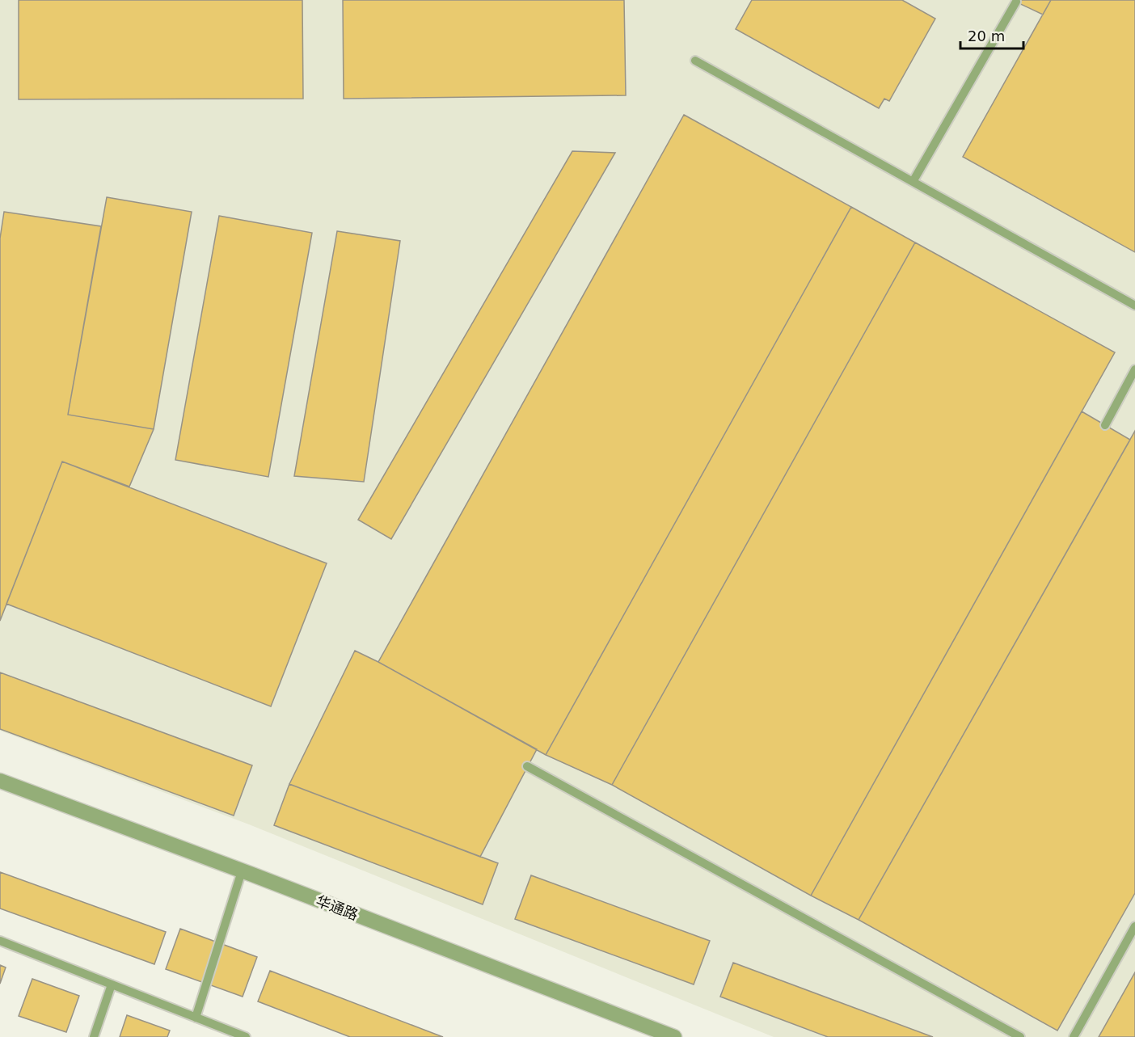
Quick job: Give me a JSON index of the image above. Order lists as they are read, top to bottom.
{
  "streets": {
    "street": ["华通路"]
  },
  "scale_bar": "20 m"
}
